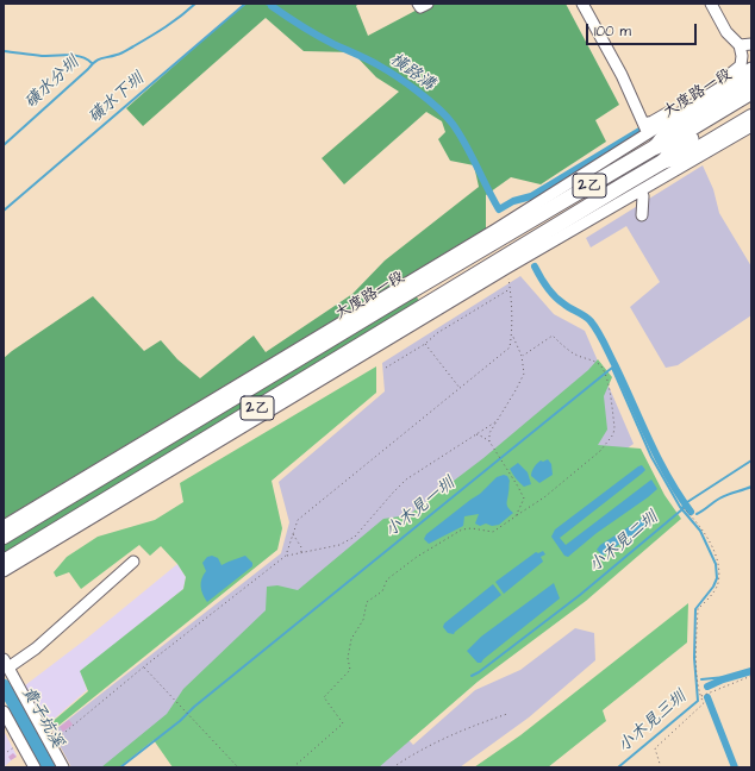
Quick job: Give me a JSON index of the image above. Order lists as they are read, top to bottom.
{
  "streets": {
    "main road": ["大度路一段", "2乙"]
  },
  "water": [
    "橫路溝",
    "磺水分圳",
    "磺水下圳",
    "小木見一圳",
    "小木見二圳",
    "貴子坑溪",
    "小木見三圳"
  ],
  "scale_bar": "100 m"
}
